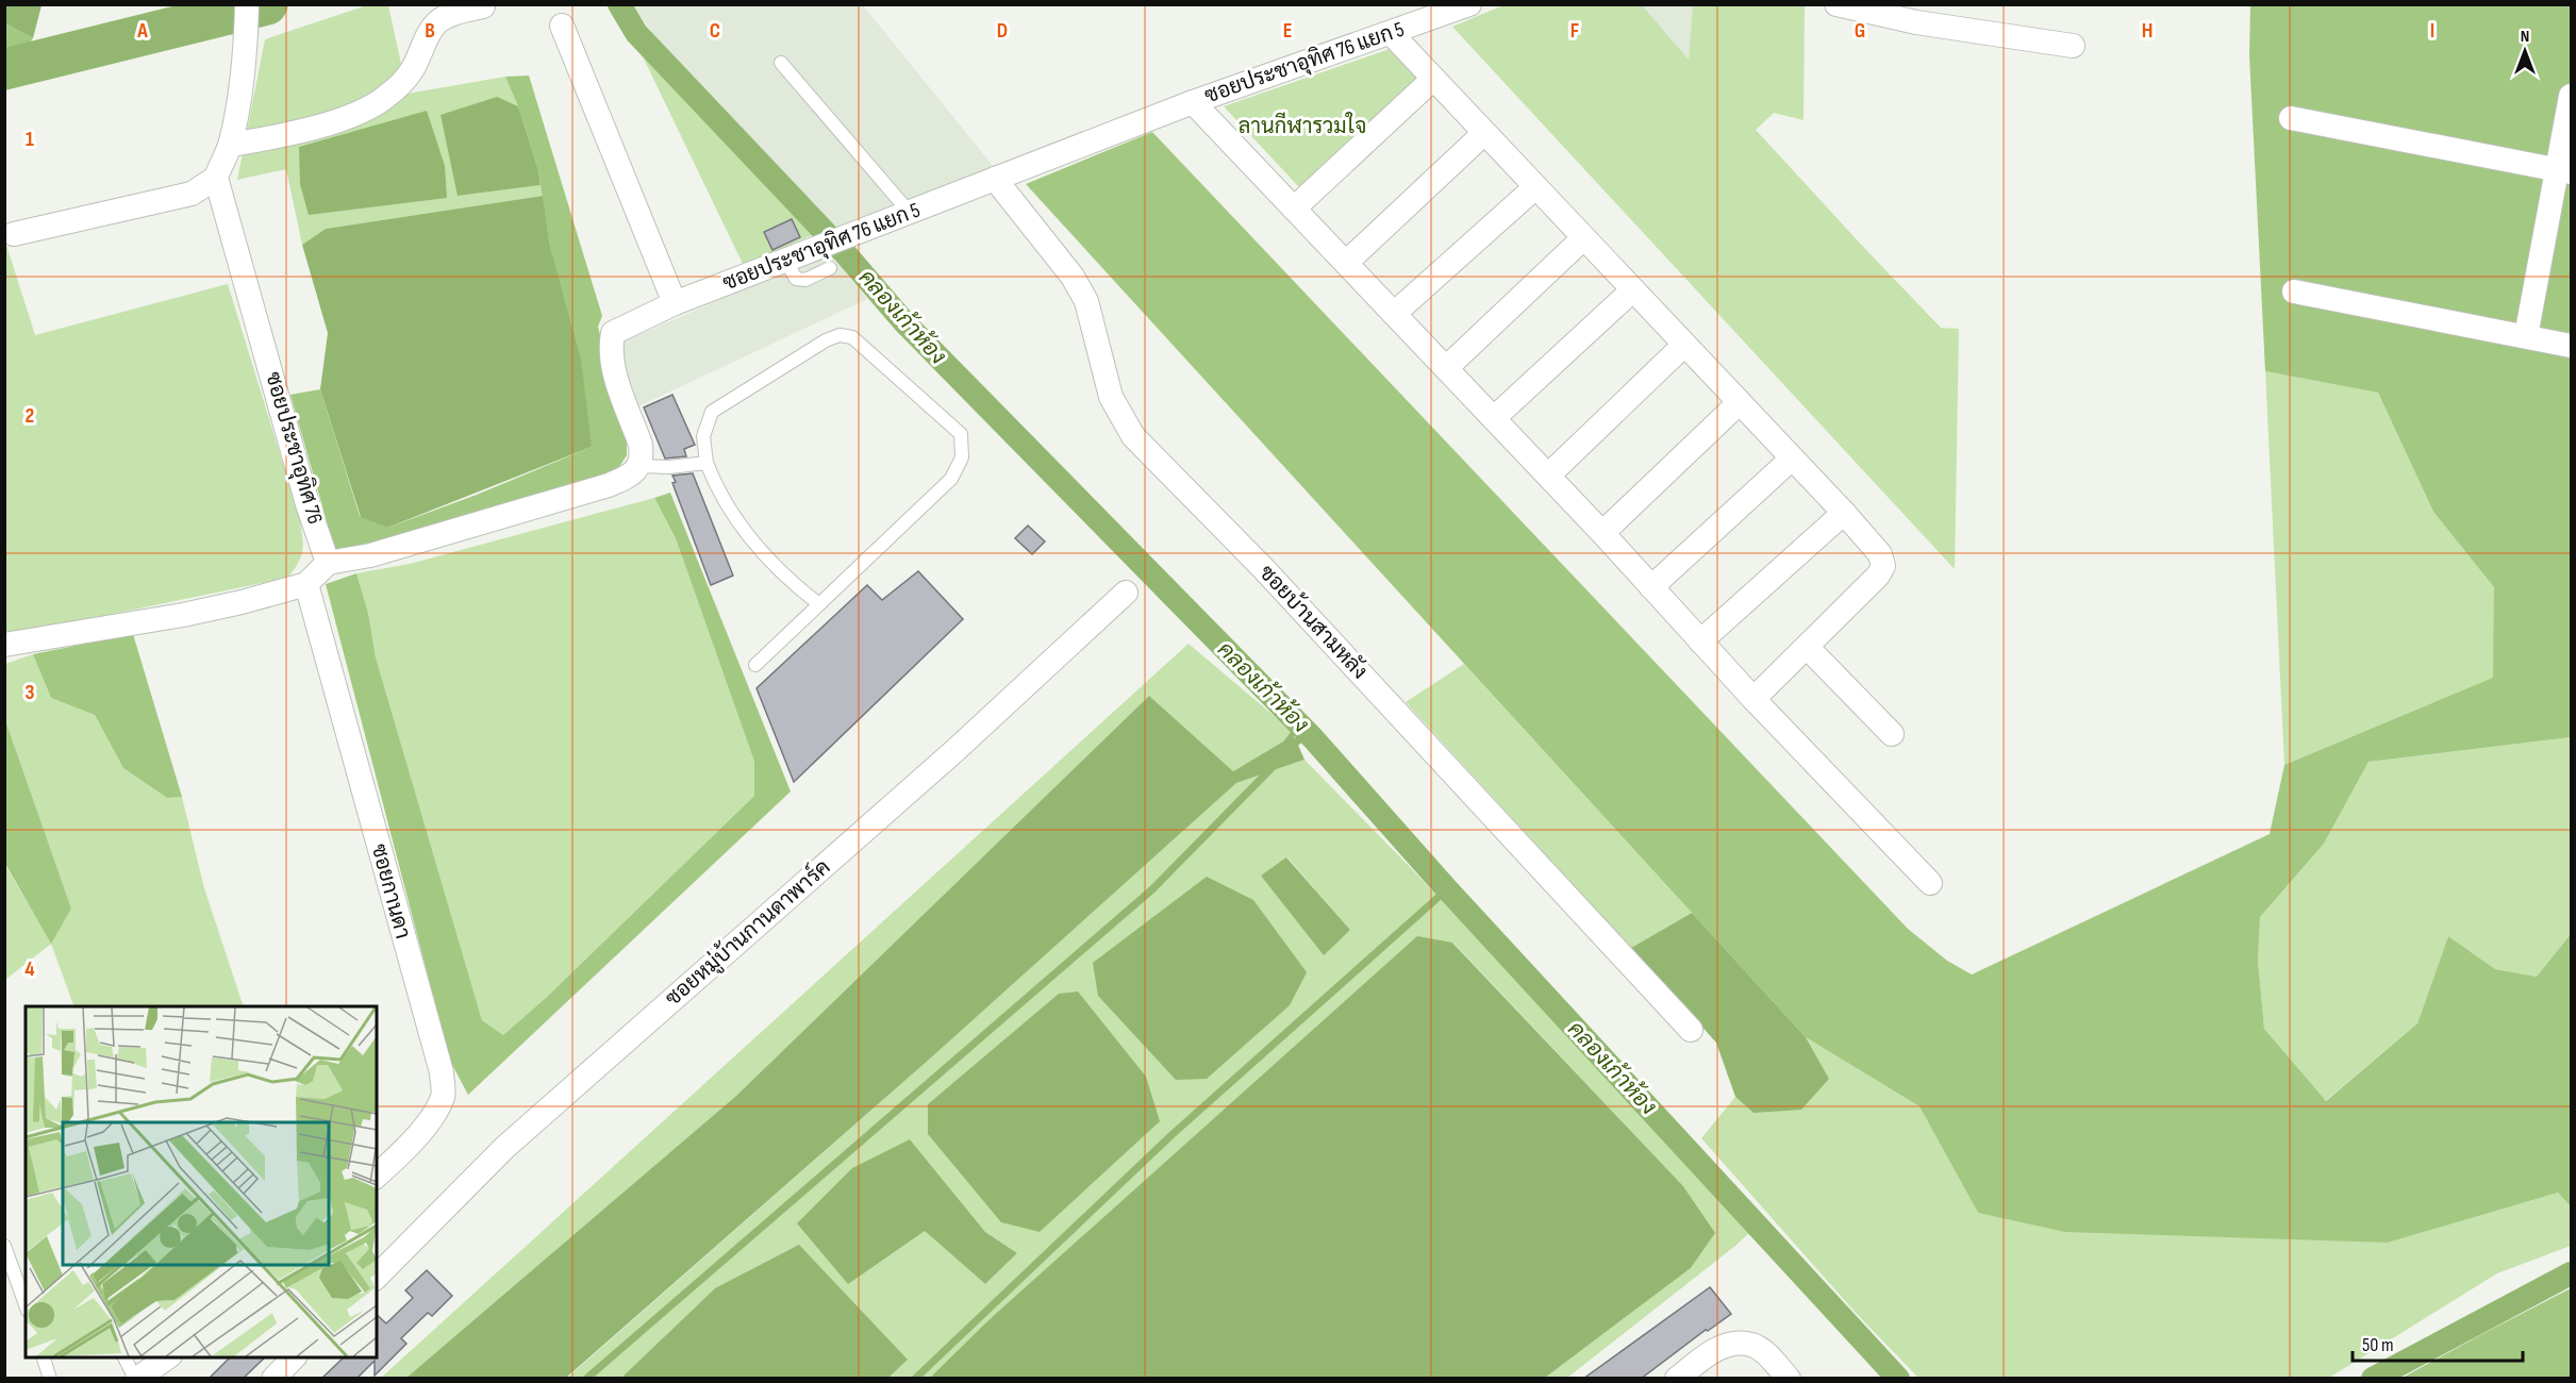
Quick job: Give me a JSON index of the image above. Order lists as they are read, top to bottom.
{
  "streets": {
    "street": [
      "ซอยประชาอุทิศ 76 แยก 5",
      "ซอยประชาอุทิศ 76",
      "ซอยบ้านสามหลัง",
      "ซอยกานดา",
      "ซอยหมู่บ้านกานดาพาร์ค"
    ]
  },
  "crossings": [
    ["ซอยประชาอุทิศ 76 แยก 5", "ซอยบ้านสามหลัง"]
  ],
  "water": ["คลองเก้าห้อง"],
  "parks": ["ลานกีฬารวมใจ"],
  "scale_bar": "50 m",
  "north": "top",
  "grid": {
    "columns": [
      "A",
      "B",
      "C",
      "D",
      "E",
      "F",
      "G",
      "H",
      "I"
    ],
    "rows": [
      "1",
      "2",
      "3",
      "4"
    ]
  }
}
